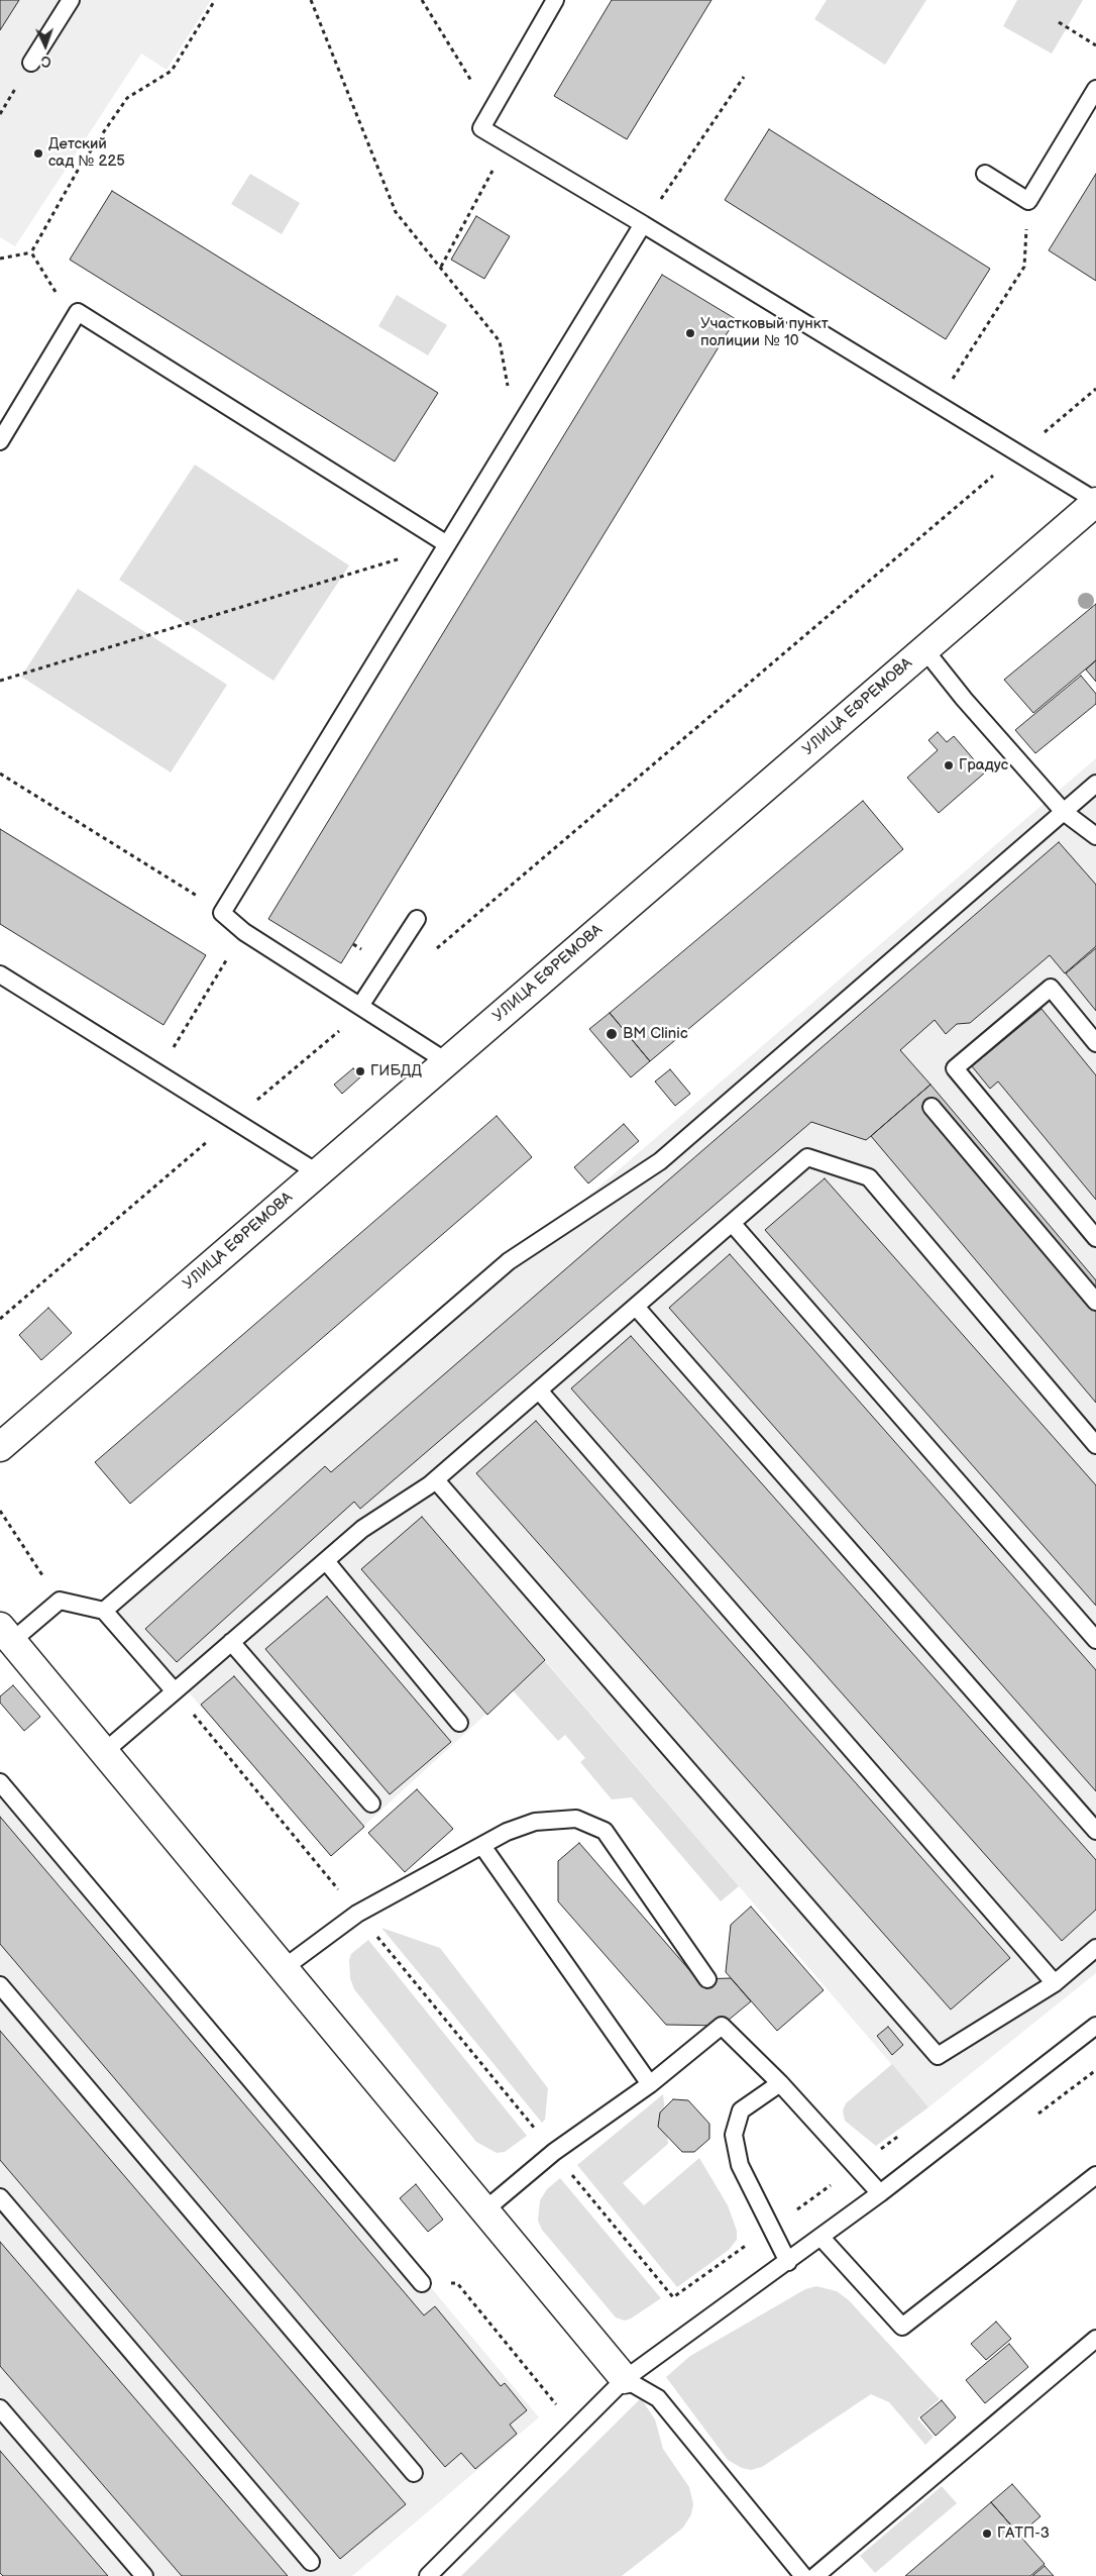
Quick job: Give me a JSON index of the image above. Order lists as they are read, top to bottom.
{
  "streets": {
    "street": ["УЛИЦА ЕФРЕМОВА"]
  },
  "places": [
    "Детский сад № 225",
    "Участковый пункт полиции № 10",
    "Градус",
    "BM Clinic",
    "ГИБДД",
    "ГАТП-3"
  ],
  "north": "bottom"
}
